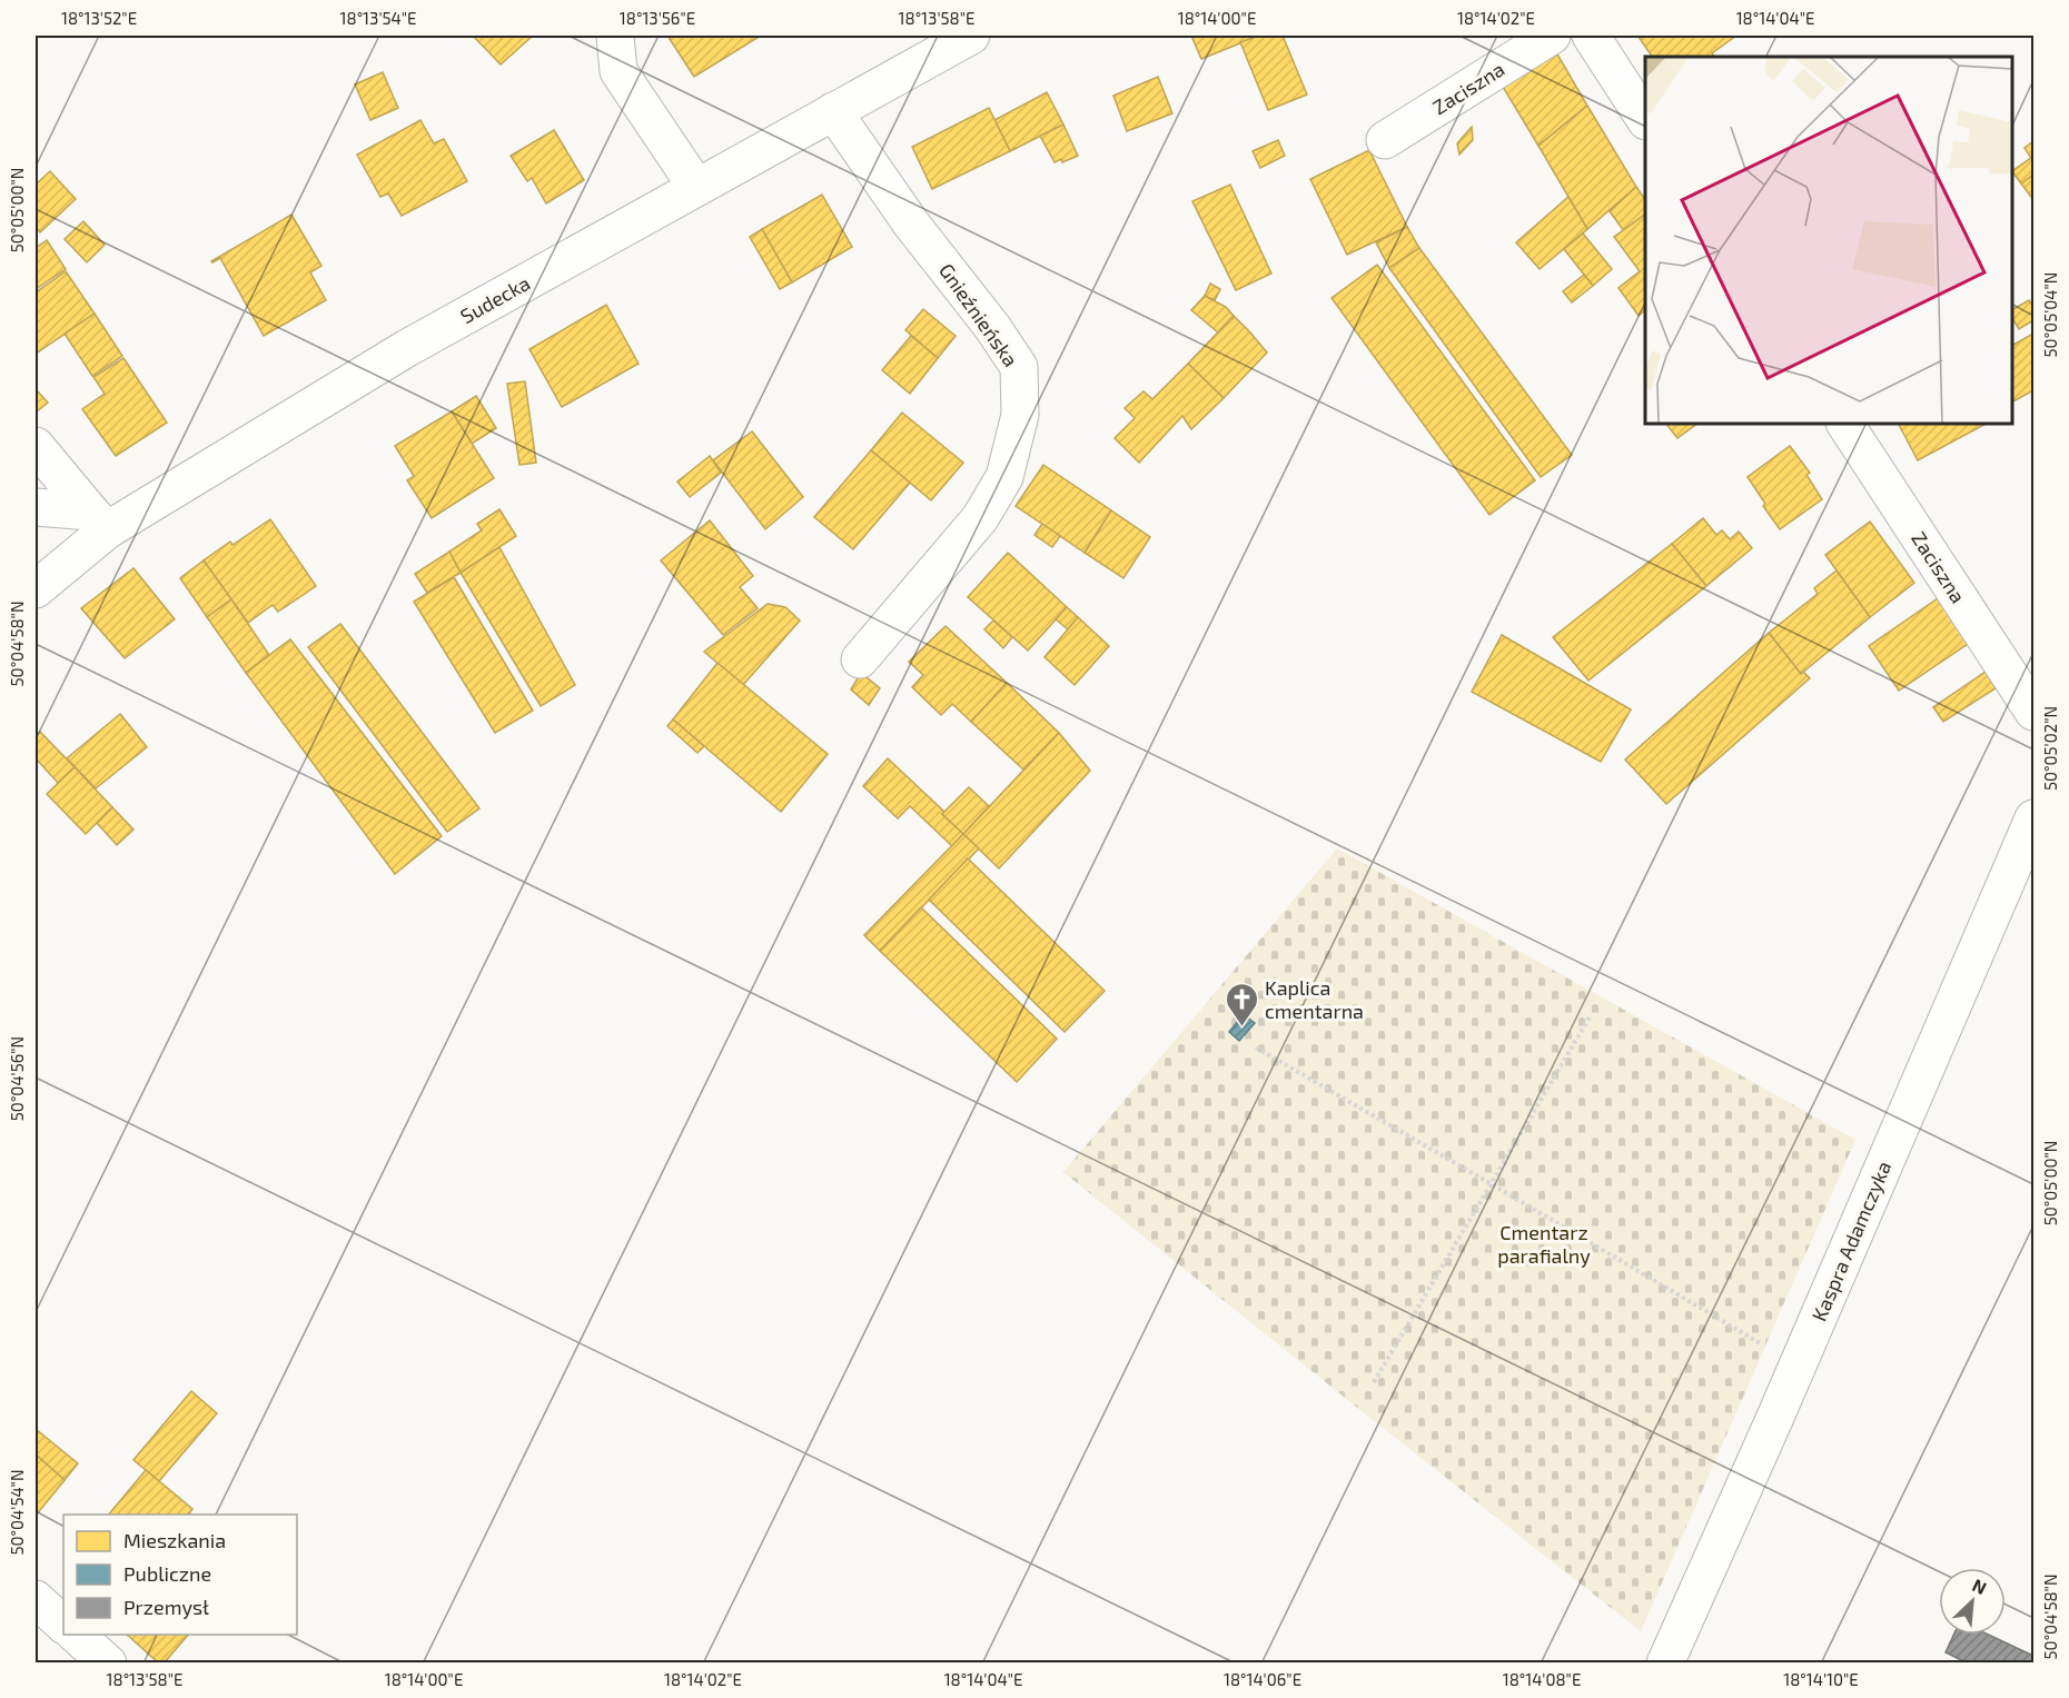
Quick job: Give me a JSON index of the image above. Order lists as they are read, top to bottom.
{
  "streets": {
    "street": [
      "Zaciszna",
      "Sudecka",
      "Gnieźnieńska",
      "Kaspra Adamczyka"
    ]
  },
  "crossings": [
    ["Sudecka", "Gnieźnieńska"]
  ],
  "parks": ["Cmentarz parafialny"],
  "places": {
    "church": ["Kaplica cmentarna"]
  },
  "legend": ["Mieszkania", "Publiczne", "Przemysł"],
  "north": "top right",
  "coordinates": [
    "18°13'52\"E",
    "18°13'54\"E",
    "18°13'56\"E",
    "18°13'58\"E",
    "18°14'00\"E",
    "18°14'02\"E",
    "18°14'04\"E",
    "50°05'00\"N",
    "50°05'04\"N",
    "50°04'58\"N",
    "50°05'02\"N",
    "50°04'56\"N",
    "50°04'54\"N",
    "18°14'06\"E",
    "18°14'08\"E",
    "18°14'10\"E"
  ]
}
